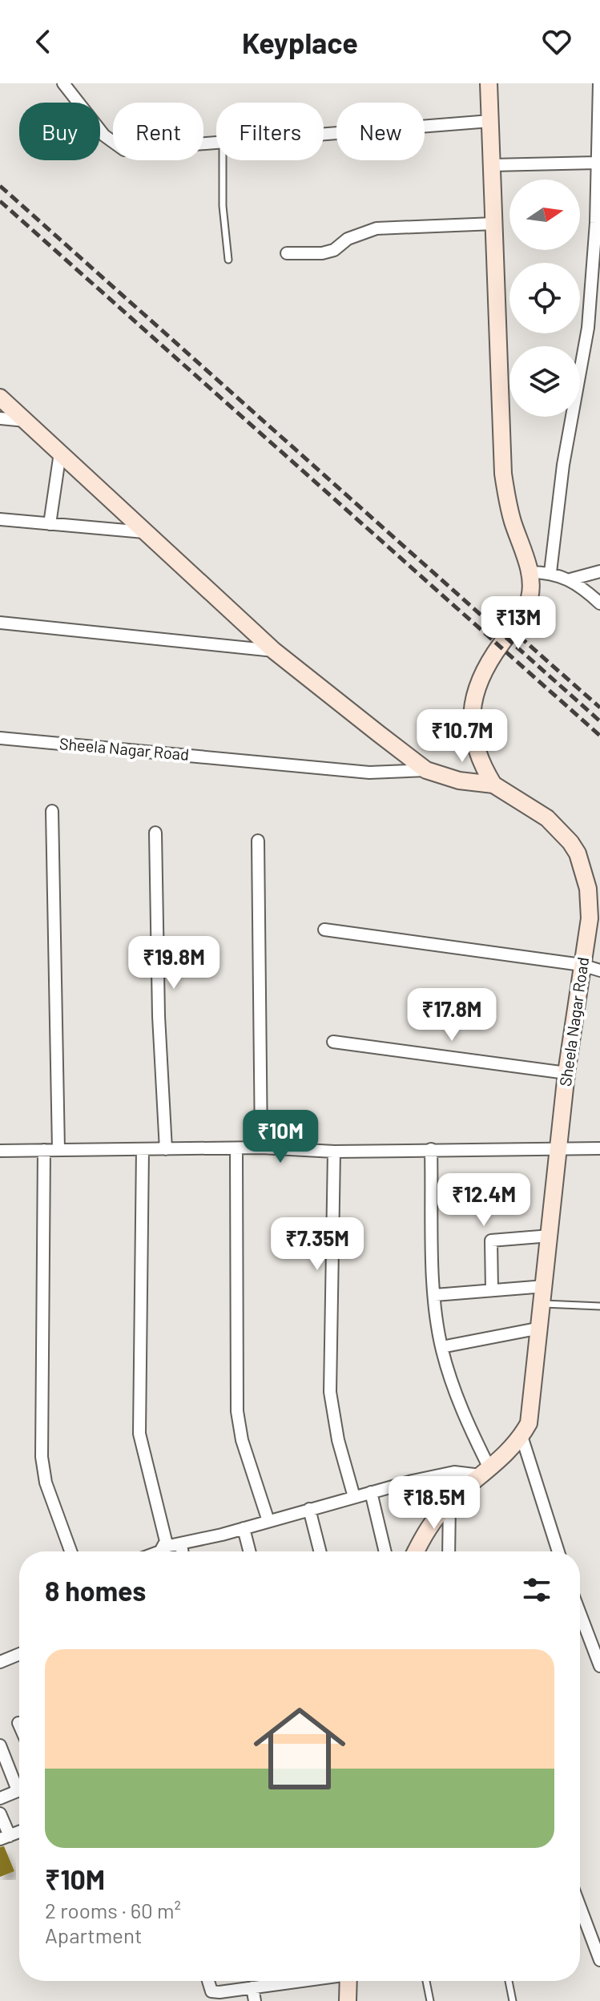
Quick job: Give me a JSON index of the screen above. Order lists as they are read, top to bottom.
{
  "streets": {
    "main road": ["Sheela Nagar Road"]
  },
  "north": "right",
  "page": {
    "header": "Keyplace",
    "chip": [
      "Buy",
      "Rent",
      "Filters",
      "New"
    ],
    "price": [
      "₹13M",
      "₹10.7M",
      "₹19.8M",
      "₹17.8M",
      "₹10M",
      "₹12.4M",
      "₹7.35M",
      "₹18.5M"
    ],
    "heading": "8 homes",
    "list": [
      {
        "name": "₹10M",
        "note": "2 rooms · 60 m² · Apartment"
      }
    ]
  }
}
